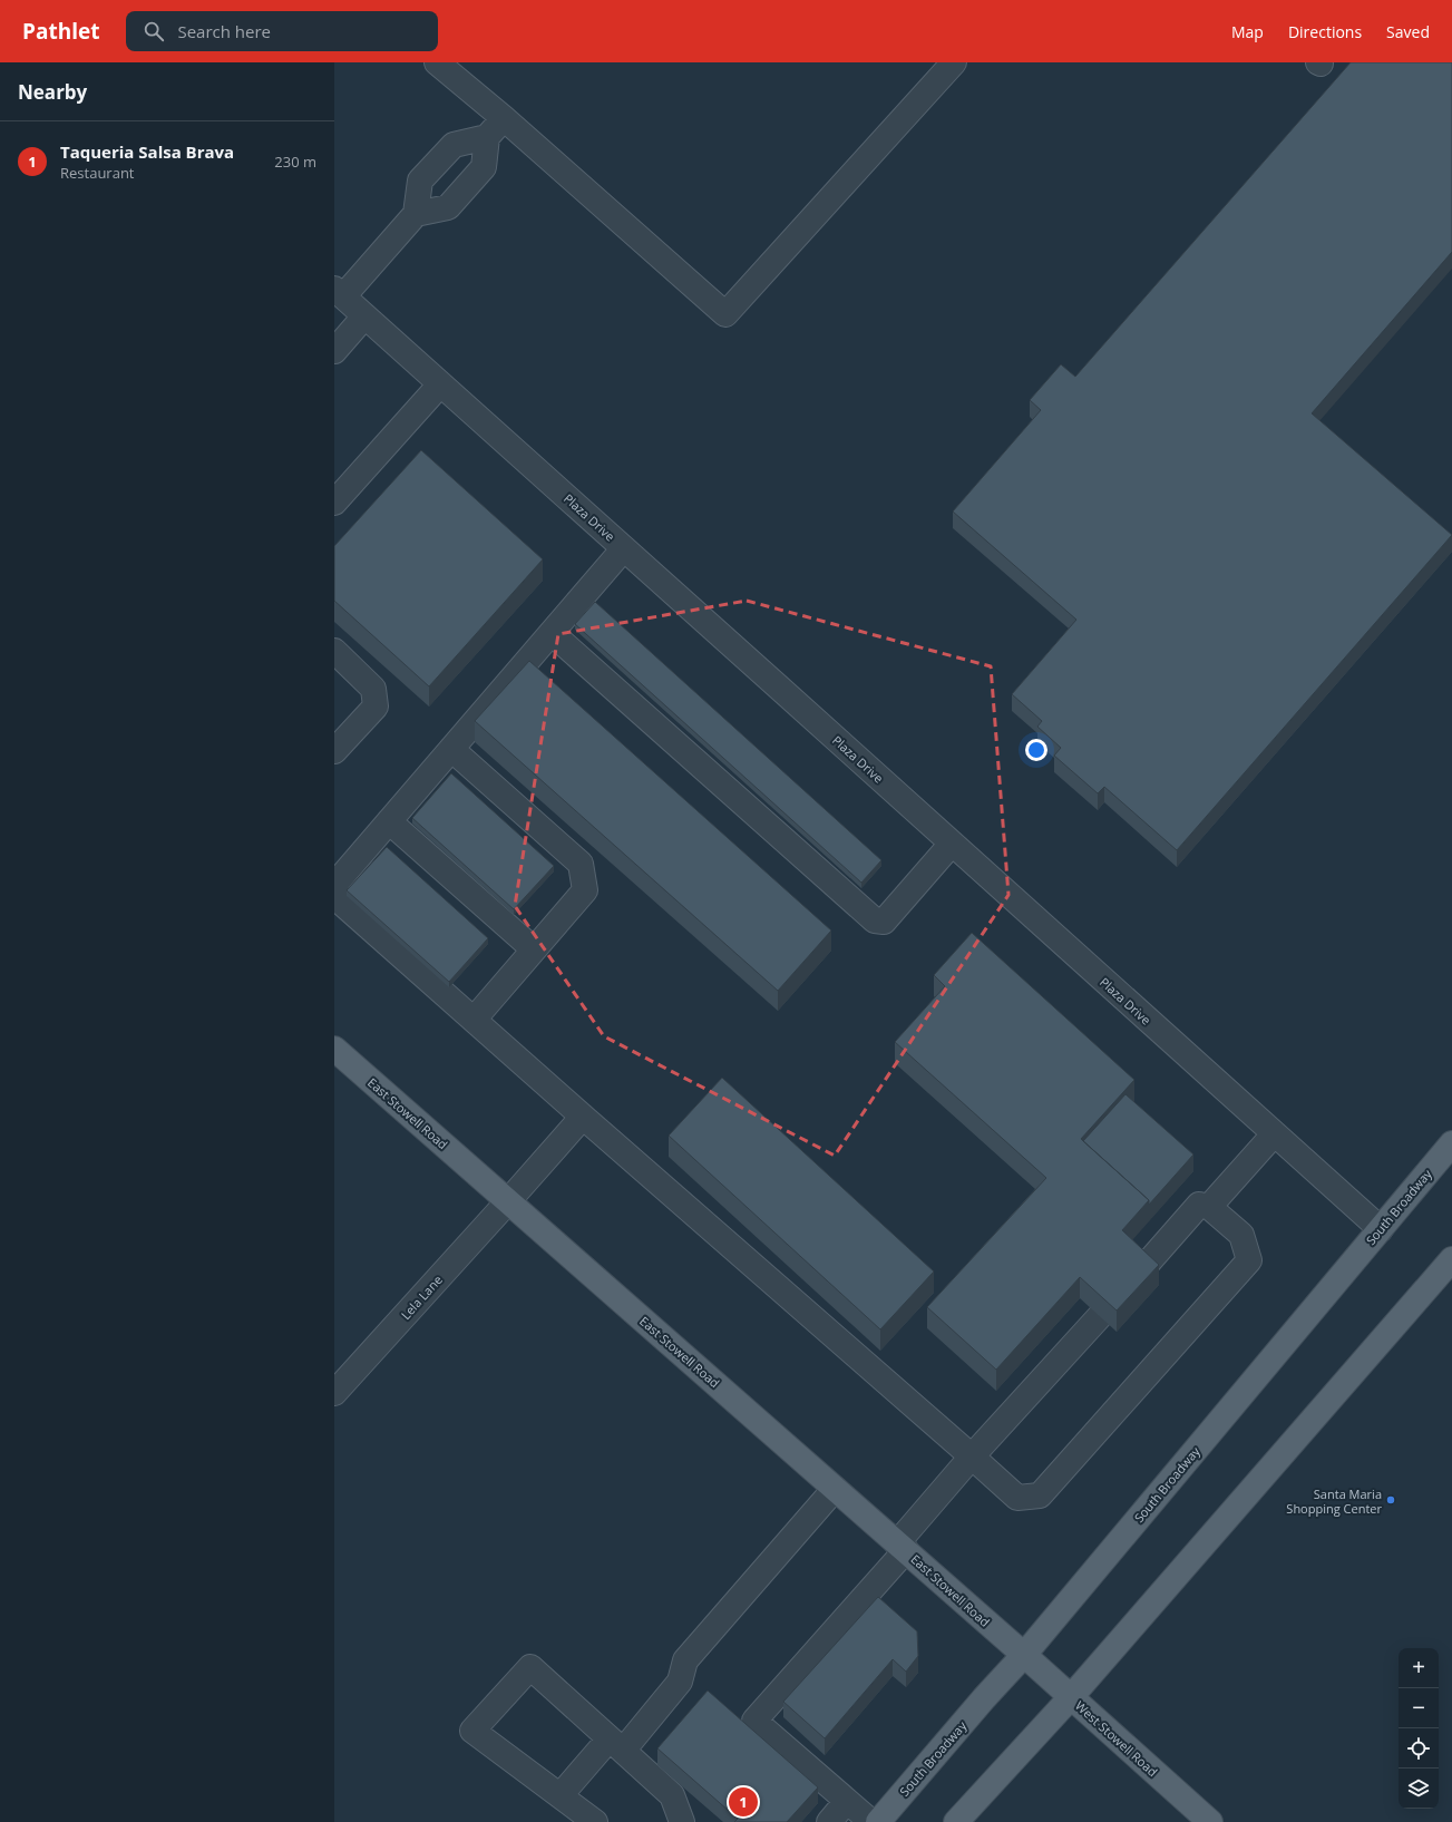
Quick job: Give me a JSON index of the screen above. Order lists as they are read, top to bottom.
{
  "streets": {
    "main road": ["East Stowell Road", "South Broadway", "West Stowell Road"],
    "street": ["Plaza Drive", "Lela Lane"]
  },
  "crossings": [
    ["Plaza Drive", "South Broadway"],
    ["East Stowell Road", "South Broadway"],
    ["East Stowell Road", "Lela Lane"],
    ["East Stowell Road", "West Stowell Road"],
    ["South Broadway", "West Stowell Road"]
  ],
  "places": ["Santa Maria Shopping Center"],
  "page": {
    "header": "Pathlet",
    "search": "Search here",
    "nav": ["Map", "Directions", "Saved"],
    "heading": "Nearby",
    "list": [
      {
        "mark": "1",
        "name": "Taqueria Salsa Brava",
        "note": "Restaurant",
        "value": "230 m"
      }
    ],
    "map_buttons": ["+", "−"],
    "pins": "1"
  }
}
